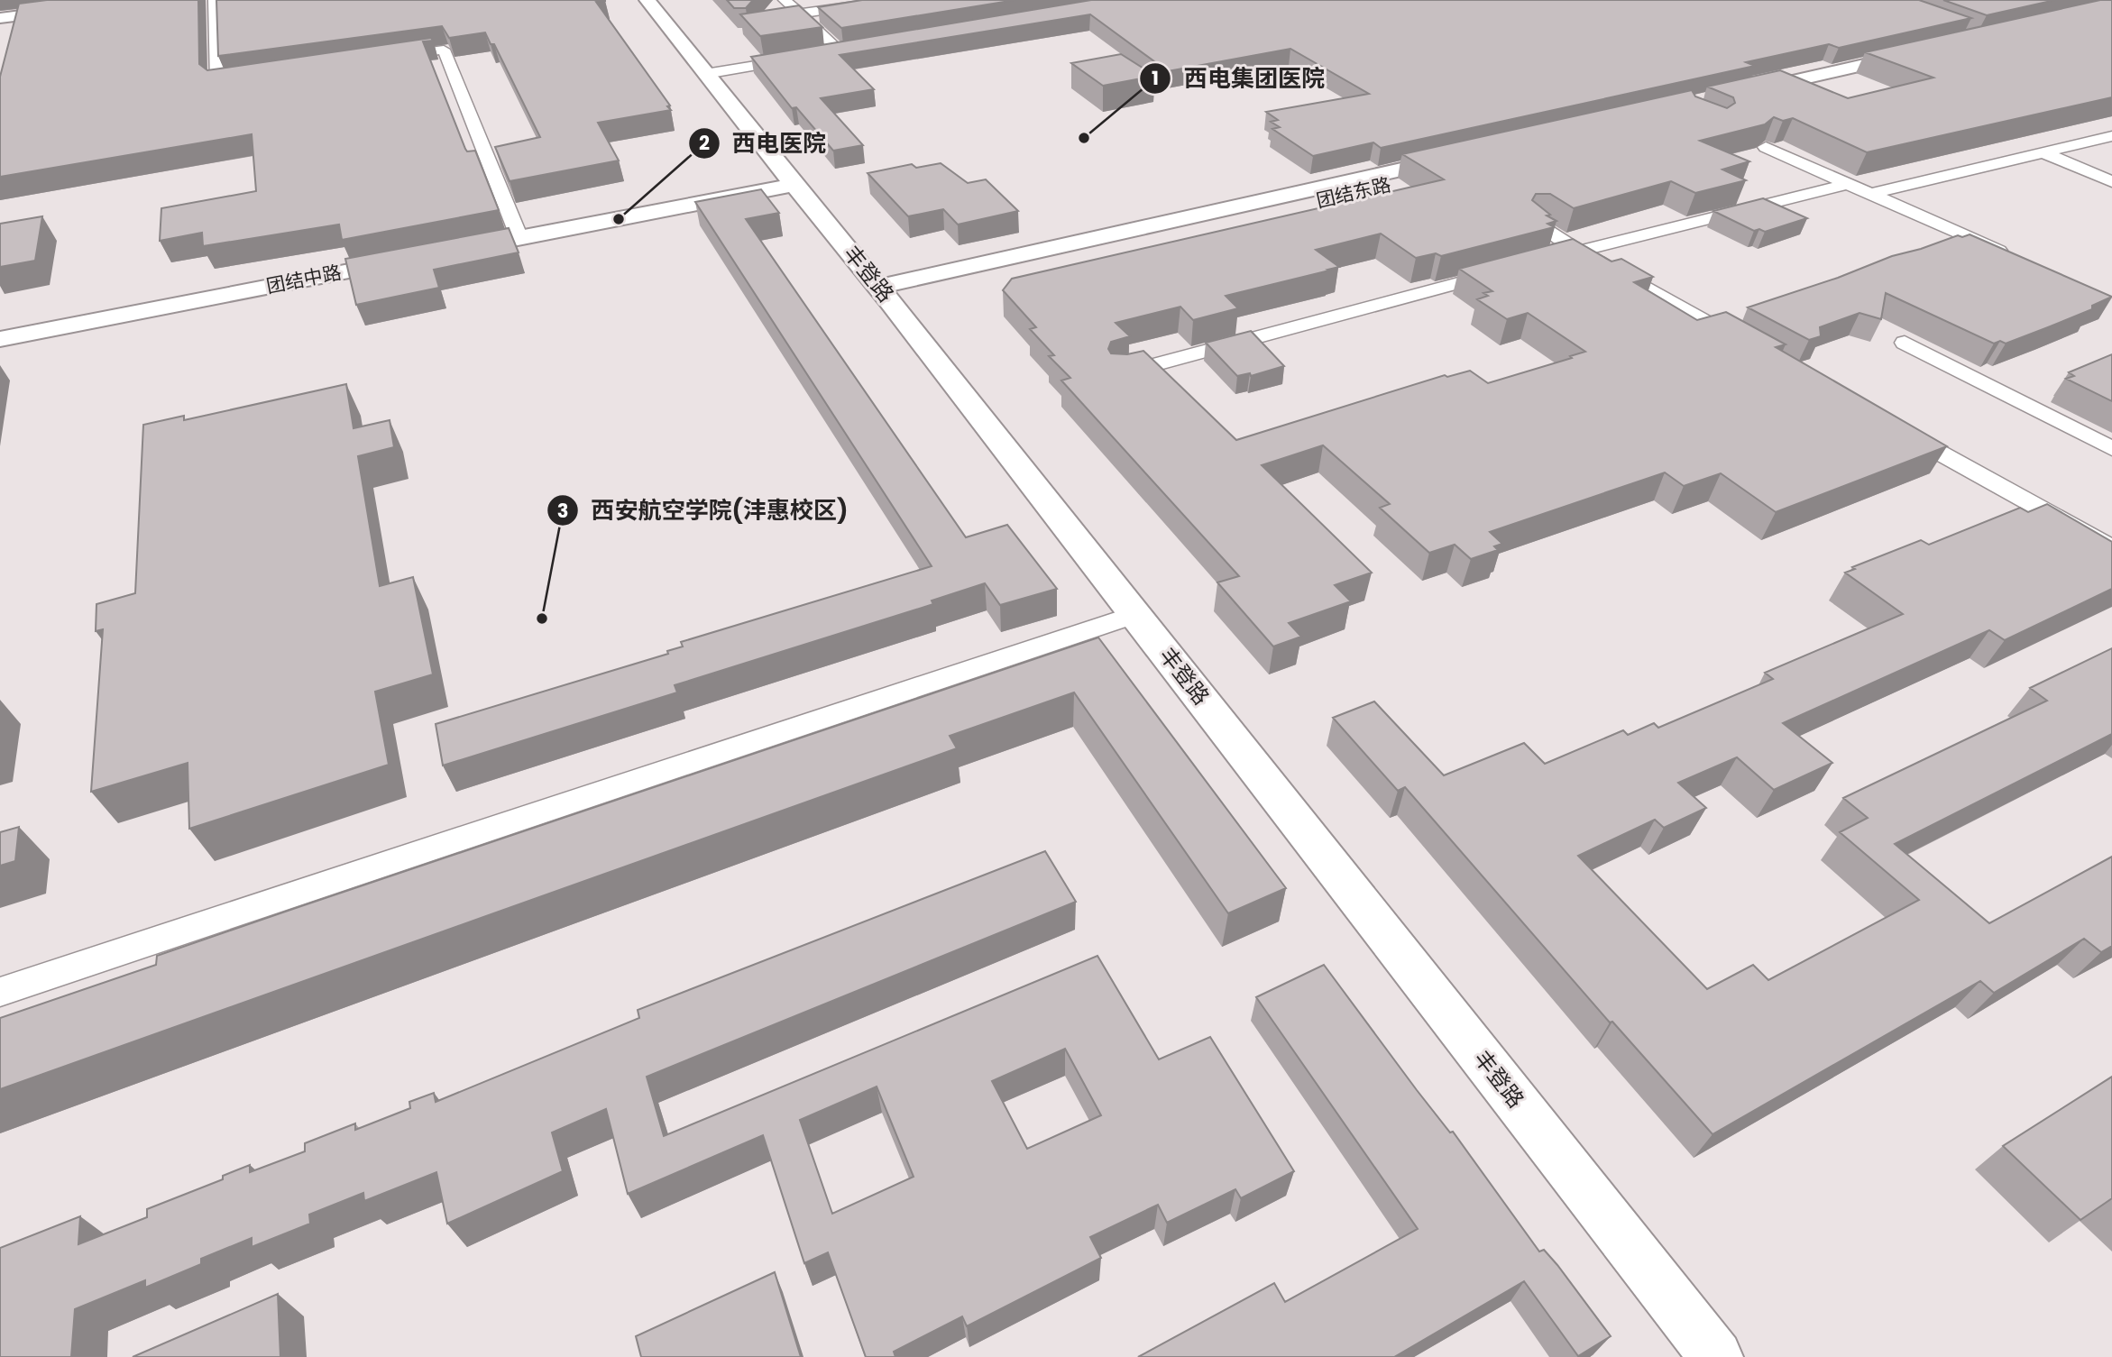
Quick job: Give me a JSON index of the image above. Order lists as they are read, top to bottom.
{
  "streets": {
    "street": ["团结东路", "丰登路", "团结中路"]
  },
  "crossings": [
    ["团结东路", "丰登路"]
  ],
  "places": ["西电集团医院", "西电医院", "西安航空学院(沣惠校区)"]
}
